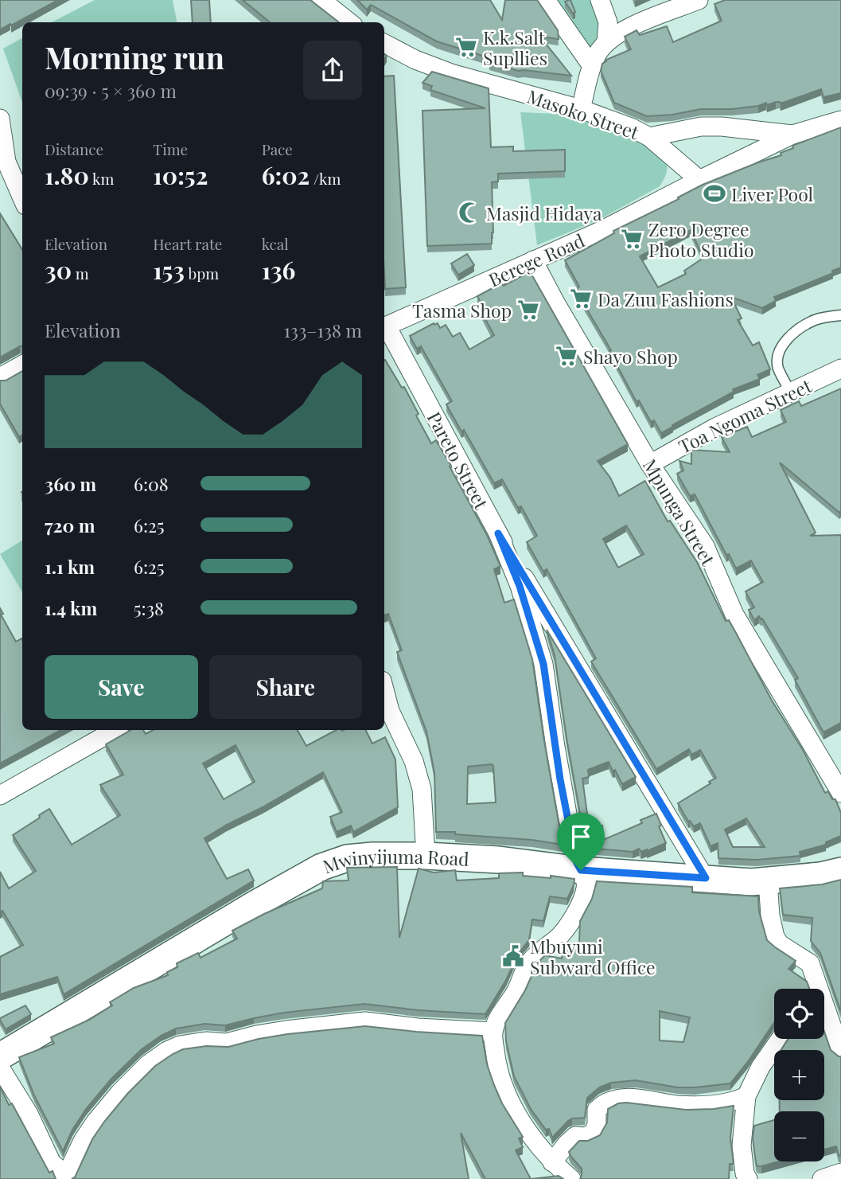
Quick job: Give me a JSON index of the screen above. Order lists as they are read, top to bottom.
{
  "streets": {
    "street": [
      "Masoko Street",
      "Berege Road",
      "Toa Ngoma Street",
      "Pareto Street",
      "Mpunga Street",
      "Mwinyijuma Road"
    ]
  },
  "crossings": [
    ["Masoko Street", "Berege Road"],
    ["Berege Road", "Pareto Street"],
    ["Berege Road", "Mpunga Street"],
    ["Toa Ngoma Street", "Mpunga Street"],
    ["Pareto Street", "Mwinyijuma Road"]
  ],
  "places": {
    "supermarket": [
      "K.k.Salt Supllies",
      "Zero Degree Photo Studio",
      "Da Zuu Fashions",
      "Tasma Shop",
      "Shayo Shop"
    ],
    "sports": ["Liver Pool"],
    "mosque": ["Masjid Hidaya"],
    "public building": ["Mbuyuni Subward Office"]
  },
  "page": {
    "heading": ["Morning run", "09:39 · 5 × 360 m"],
    "stats": [
      ["Distance", "1.80 km"],
      ["Time", "10:52"],
      ["Pace", "6:02 /km"],
      ["Elevation", "30 m"],
      ["Heart rate", "153 bpm"],
      ["kcal", "136"]
    ],
    "chart": ["Elevation", "133–138 m"],
    "list": [
      {
        "name": "360 m",
        "note": "6:08"
      },
      {
        "name": "720 m",
        "note": "6:25"
      },
      {
        "name": "1.1 km",
        "note": "6:25"
      },
      {
        "name": "1.4 km",
        "note": "5:38"
      }
    ],
    "buttons": ["Save", "Share"],
    "map_buttons": ["+", "−"]
  }
}
